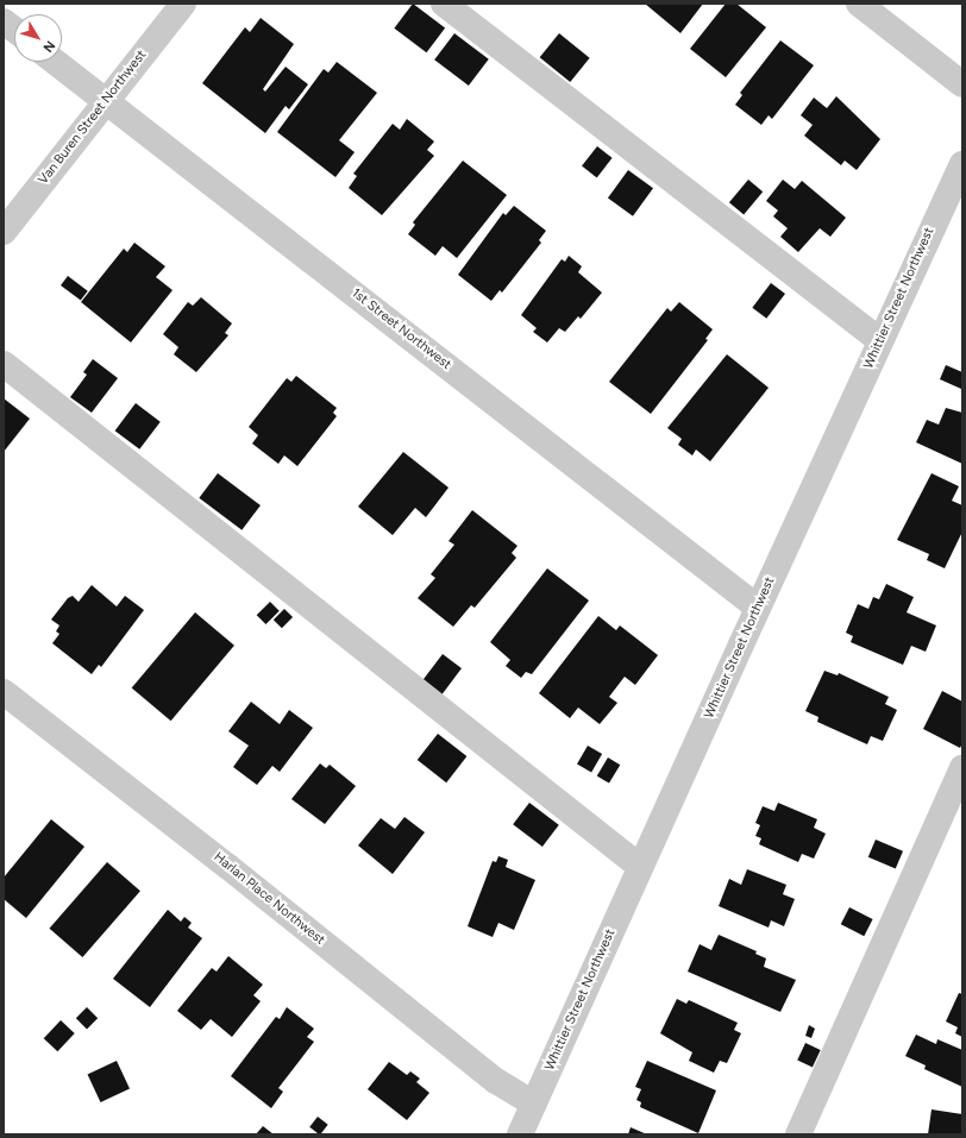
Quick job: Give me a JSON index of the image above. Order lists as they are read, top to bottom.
{
  "streets": {
    "street": [
      "Van Buren Street Northwest",
      "Whittier Street Northwest",
      "1st Street Northwest",
      "Harlan Place Northwest"
    ]
  },
  "crossings": [
    ["Van Buren Street Northwest", "1st Street Northwest"],
    ["Whittier Street Northwest", "1st Street Northwest"],
    ["Whittier Street Northwest", "Harlan Place Northwest"]
  ],
  "north": "bottom right"
}
